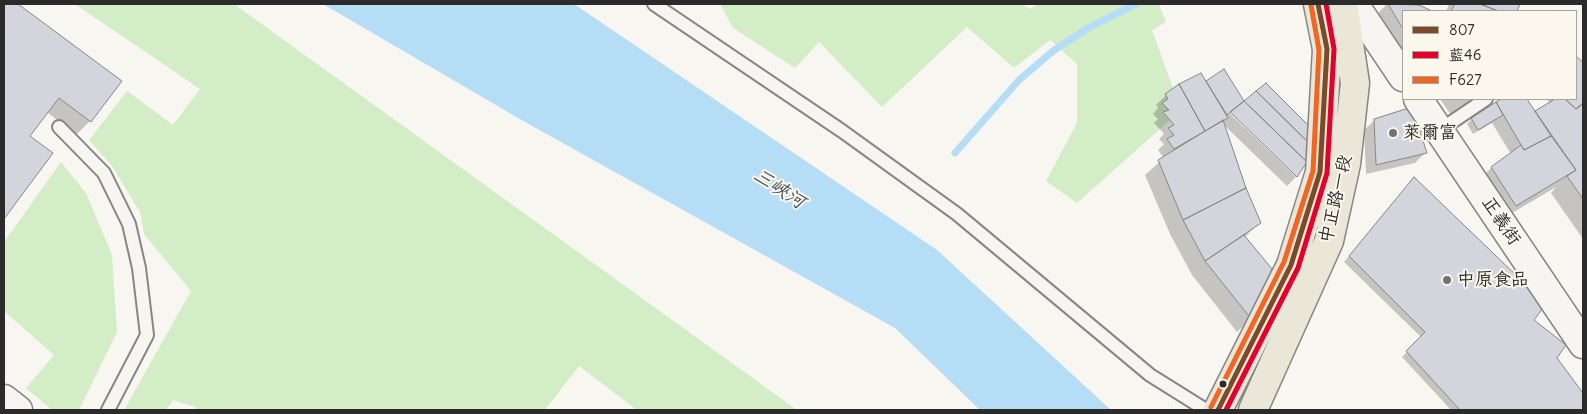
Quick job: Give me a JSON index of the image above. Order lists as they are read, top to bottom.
{
  "streets": {
    "main road": ["中正路一段"],
    "street": ["正義街"]
  },
  "water": ["三峽河"],
  "places": ["萊爾富", "中原食品"],
  "lines": ["transit line 807", "transit line 藍46", "transit line F627"],
  "legend": ["807", "藍46", "F627"]
}
